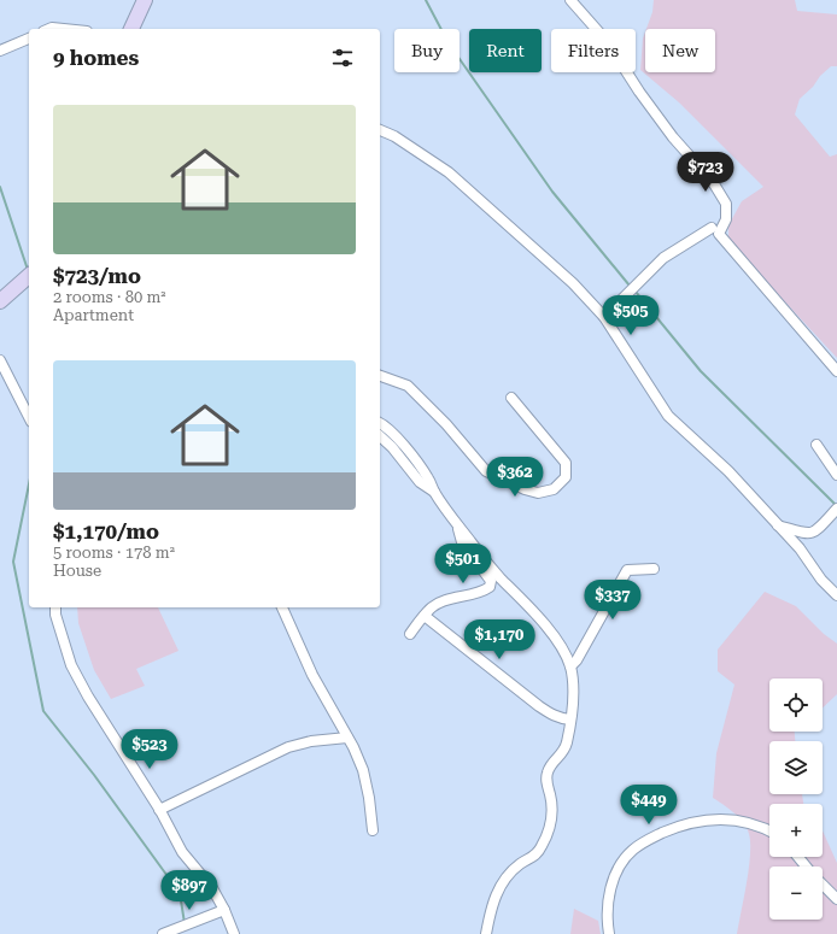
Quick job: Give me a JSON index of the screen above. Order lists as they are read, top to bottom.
{
  "page": {
    "chip": [
      "Buy",
      "Rent",
      "Filters",
      "New"
    ],
    "heading": "9 homes",
    "list": [
      {
        "name": "$723/mo",
        "note": "2 rooms · 80 m² · Apartment"
      },
      {
        "name": "$1,170/mo",
        "note": "5 rooms · 178 m² · House"
      }
    ],
    "price": [
      "$723",
      "$505",
      "$362",
      "$501",
      "$337",
      "$1,170",
      "$523",
      "$449",
      "$897"
    ],
    "map_buttons": ["+", "−"]
  }
}
